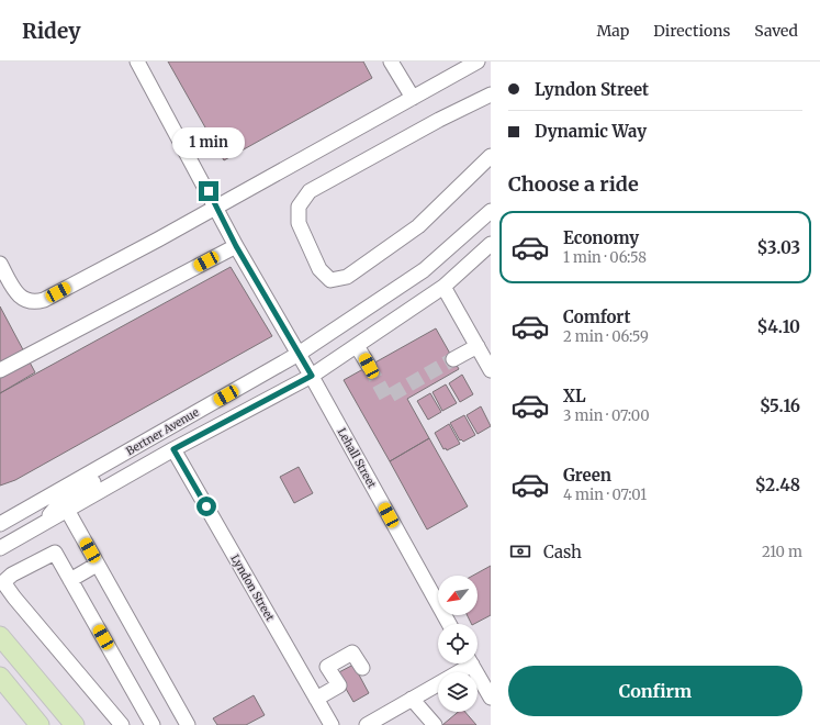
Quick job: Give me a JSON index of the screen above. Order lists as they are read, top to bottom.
{
  "streets": {
    "street": ["Bertner Avenue", "Lehall Street", "Lyndon Street"]
  },
  "crossings": [
    ["Bertner Avenue", "Lehall Street"],
    ["Bertner Avenue", "Lyndon Street"]
  ],
  "north": "bottom left",
  "page": {
    "header": "Ridey",
    "nav": ["Map", "Directions", "Saved"],
    "banner": ["Lyndon Street", "Dynamic Way"],
    "bubble": "1 min",
    "heading": "Choose a ride",
    "list": [
      {
        "name": "Economy",
        "note": "1 min · 06:58",
        "value": "$3.03"
      },
      {
        "name": "Comfort",
        "note": "2 min · 06:59",
        "value": "$4.10"
      },
      {
        "name": "XL",
        "note": "3 min · 07:00",
        "value": "$5.16"
      },
      {
        "name": "Green",
        "note": "4 min · 07:01",
        "value": "$2.48"
      }
    ],
    "pay": ["Cash", "210 m"],
    "buttons": "Confirm"
  }
}
